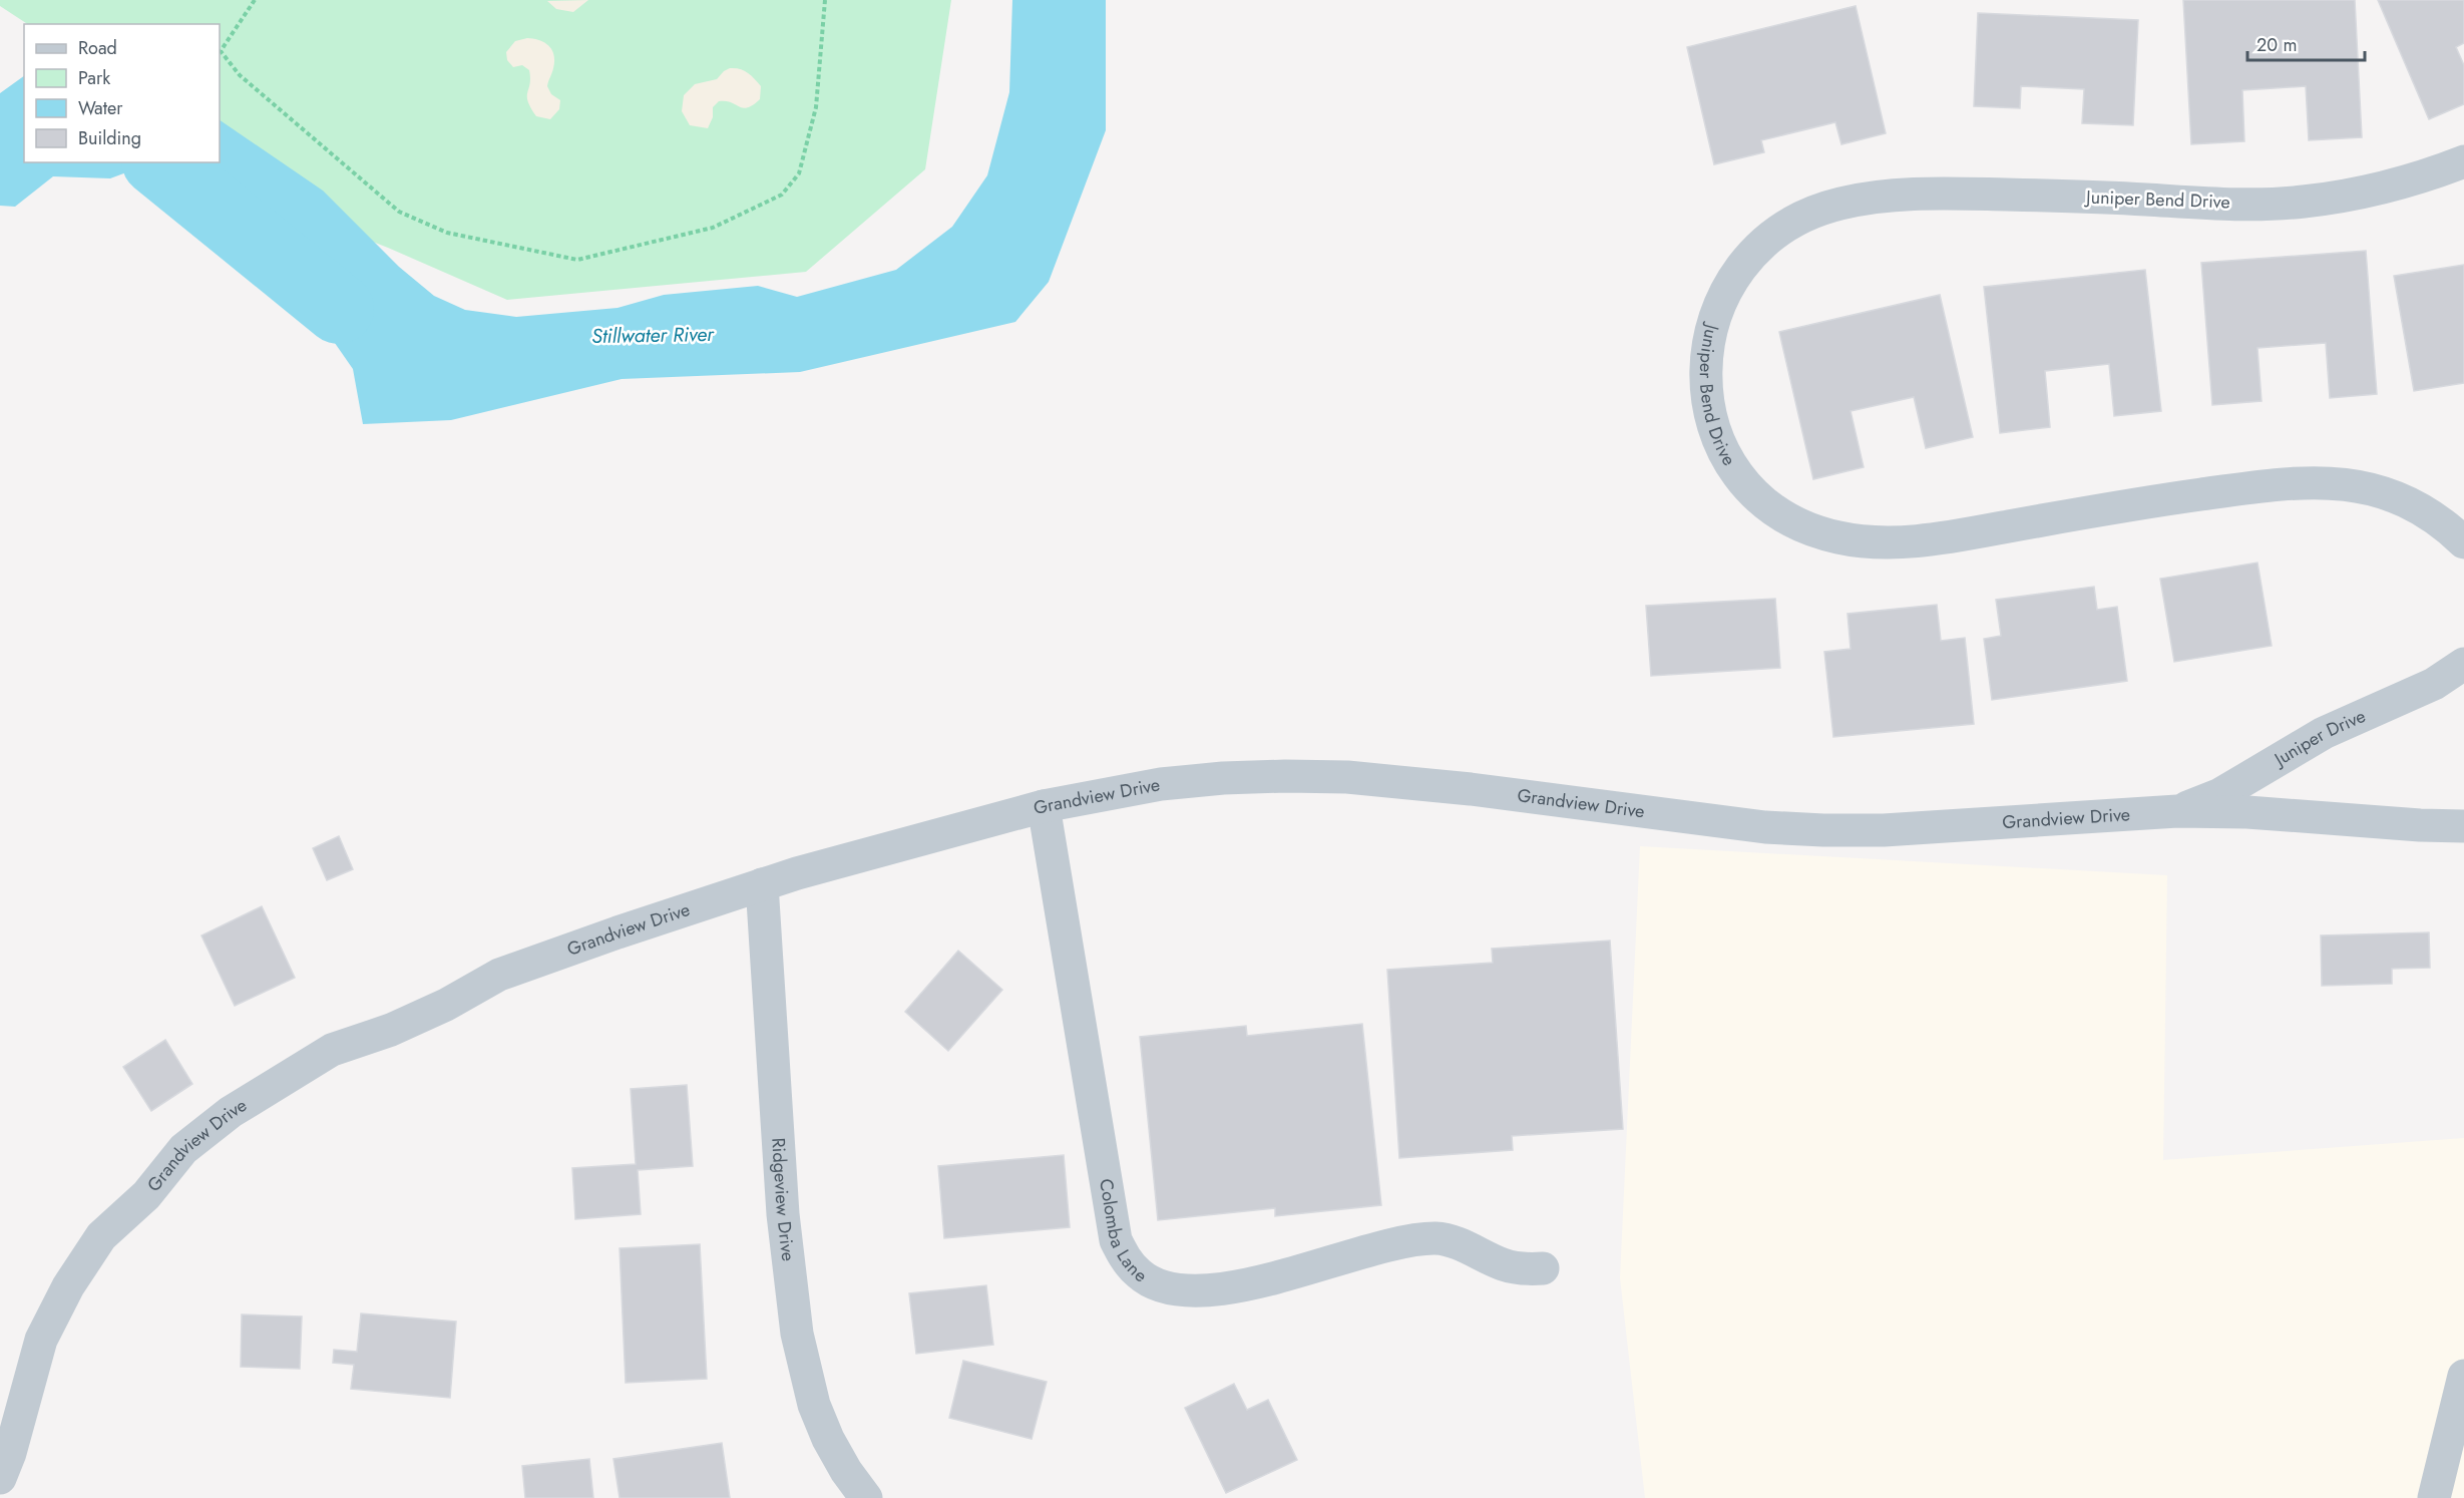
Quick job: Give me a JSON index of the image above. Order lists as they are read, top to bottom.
{
  "streets": {
    "street": [
      "Juniper Bend Drive",
      "Juniper Drive",
      "Grandview Drive",
      "Ridgeview Drive",
      "Colomba Lane"
    ]
  },
  "crossings": [
    ["Juniper Drive", "Grandview Drive"],
    ["Grandview Drive", "Ridgeview Drive"],
    ["Grandview Drive", "Colomba Lane"]
  ],
  "water": ["Stillwater River"],
  "legend": [
    "Road",
    "Park",
    "Water",
    "Building"
  ],
  "scale_bar": "20 m"
}
